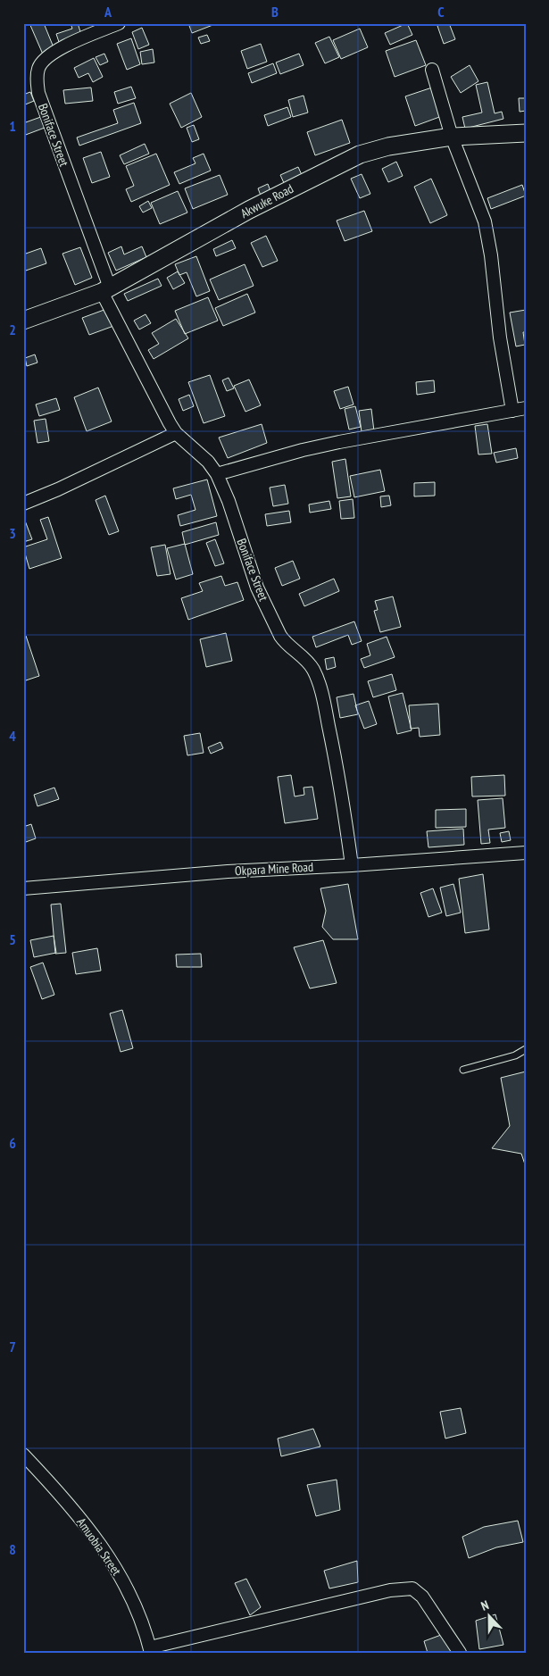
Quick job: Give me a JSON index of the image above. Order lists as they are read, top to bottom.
{
  "streets": {
    "main road": ["Akwuke Road"],
    "street": ["Boniface Street", "Okpara Mine Road", "Amuobia Street"]
  },
  "crossings": [
    ["Boniface Street", "Akwuke Road"],
    ["Boniface Street", "Okpara Mine Road"]
  ],
  "north": "top",
  "grid": {
    "columns": ["A", "B", "C"],
    "rows": [
      "1",
      "2",
      "3",
      "4",
      "5",
      "6",
      "7",
      "8"
    ]
  }
}
